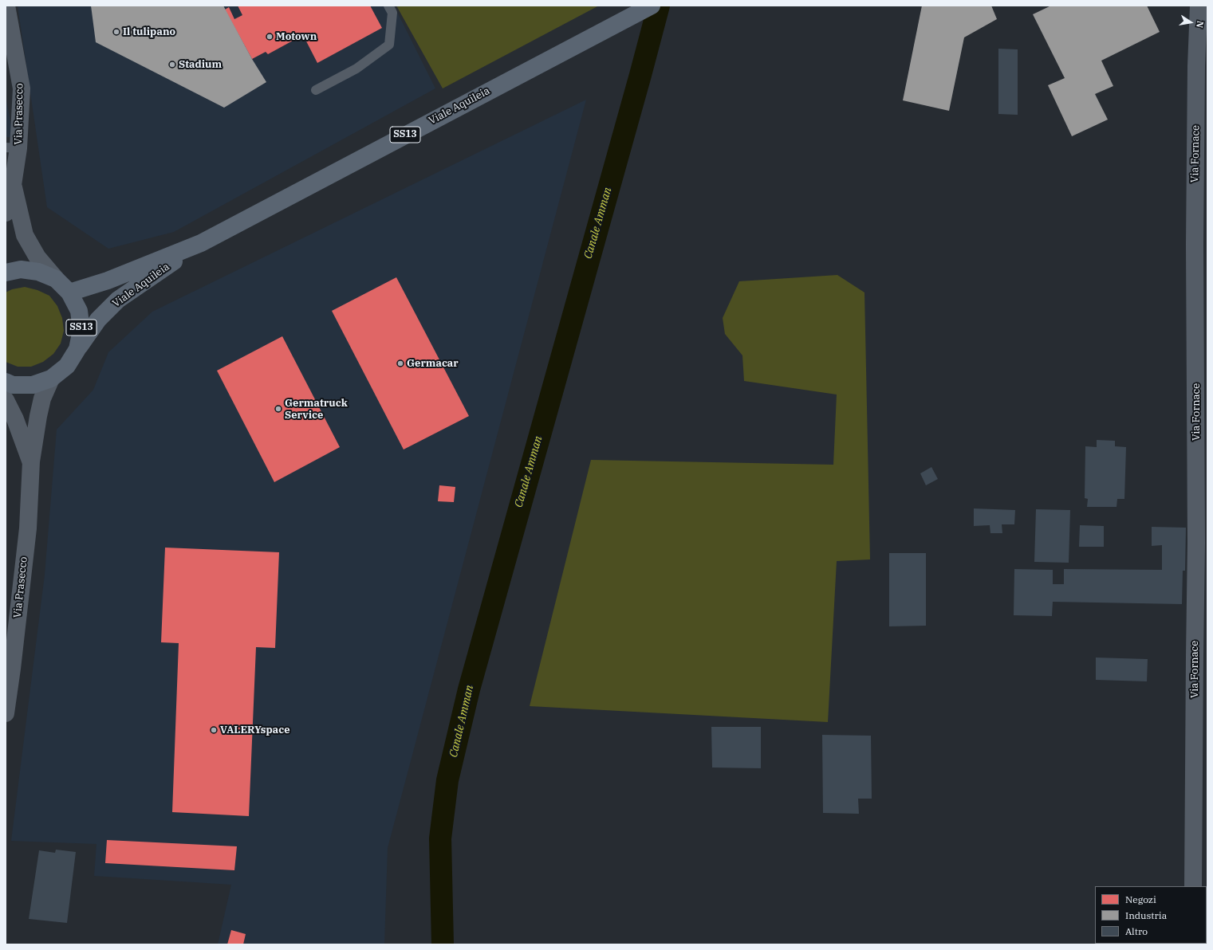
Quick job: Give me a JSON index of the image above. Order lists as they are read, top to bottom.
{
  "streets": {
    "main road": ["Viale Aquileia", "SS13"],
    "street": ["Via Prasecco", "Via Fornace"]
  },
  "crossings": [
    ["Viale Aquileia", "Via Prasecco"]
  ],
  "water": ["Canale Amman"],
  "places": [
    "Il tulipano",
    "Motown",
    "Stadium",
    "Germacar",
    "Germatruck Service",
    "VALERYspace"
  ],
  "legend": ["Negozi", "Industria", "Altro"],
  "north": "right"
}
